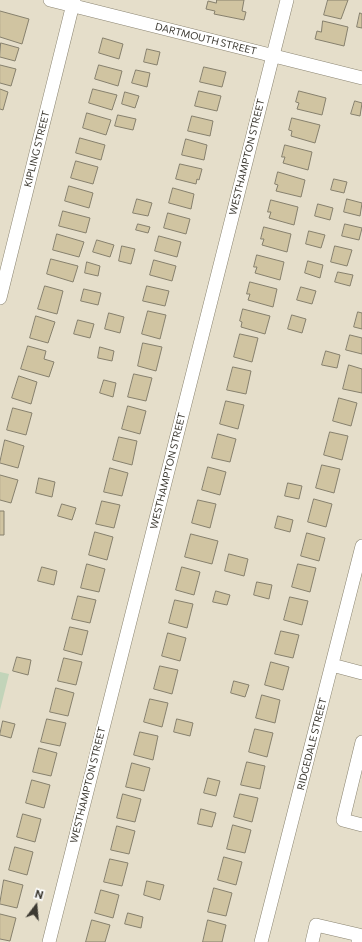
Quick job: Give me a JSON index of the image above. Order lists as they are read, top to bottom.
{
  "streets": {
    "street": [
      "DARTMOUTH STREET",
      "KIPLING STREET",
      "WESTHAMPTON STREET",
      "RIDGEDALE STREET"
    ]
  },
  "crossings": [
    ["DARTMOUTH STREET", "KIPLING STREET"],
    ["DARTMOUTH STREET", "WESTHAMPTON STREET"]
  ],
  "north": "top"
}
